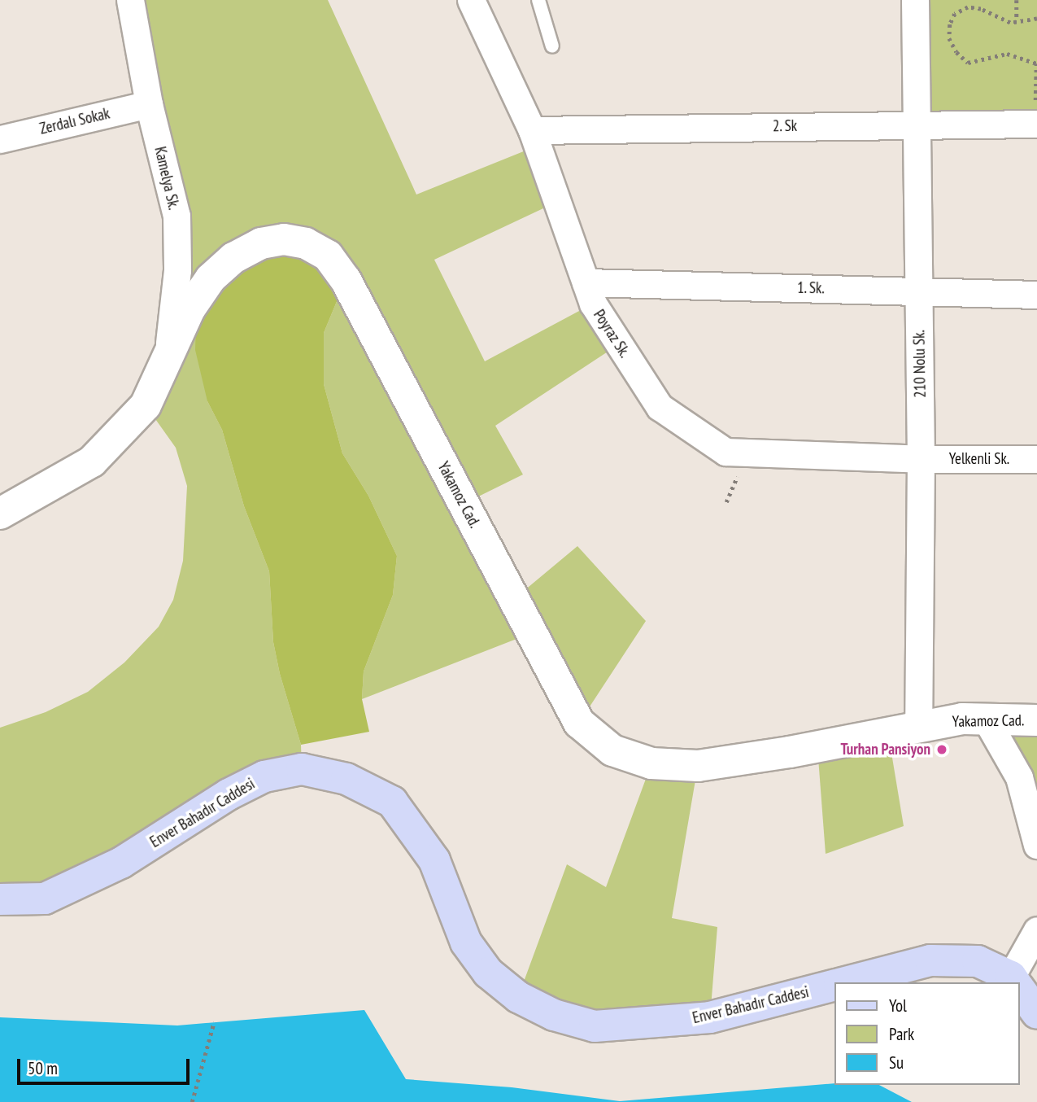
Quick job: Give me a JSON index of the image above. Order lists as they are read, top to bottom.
{
  "streets": {
    "main road": ["Enver Bahadır Caddesi"],
    "street": [
      "Zerdalı Sokak",
      "2. Sk",
      "Kamelya Sk.",
      "1. Sk.",
      "Poyraz Sk.",
      "210 Nolu Sk.",
      "Yelkenli Sk.",
      "Yakamoz Cad."
    ]
  },
  "crossings": [
    ["Zerdalı Sokak", "Kamelya Sk."],
    ["2. Sk", "Poyraz Sk."],
    ["2. Sk", "210 Nolu Sk."],
    ["Kamelya Sk.", "Yakamoz Cad."],
    ["1. Sk.", "Poyraz Sk."],
    ["1. Sk.", "210 Nolu Sk."],
    ["Poyraz Sk.", "210 Nolu Sk."],
    ["Poyraz Sk.", "Yelkenli Sk."],
    ["210 Nolu Sk.", "Yelkenli Sk."],
    ["210 Nolu Sk.", "Yakamoz Cad."]
  ],
  "places": ["Turhan Pansiyon"],
  "legend": ["Yol", "Park", "Su"],
  "scale_bar": "50 m"
}
